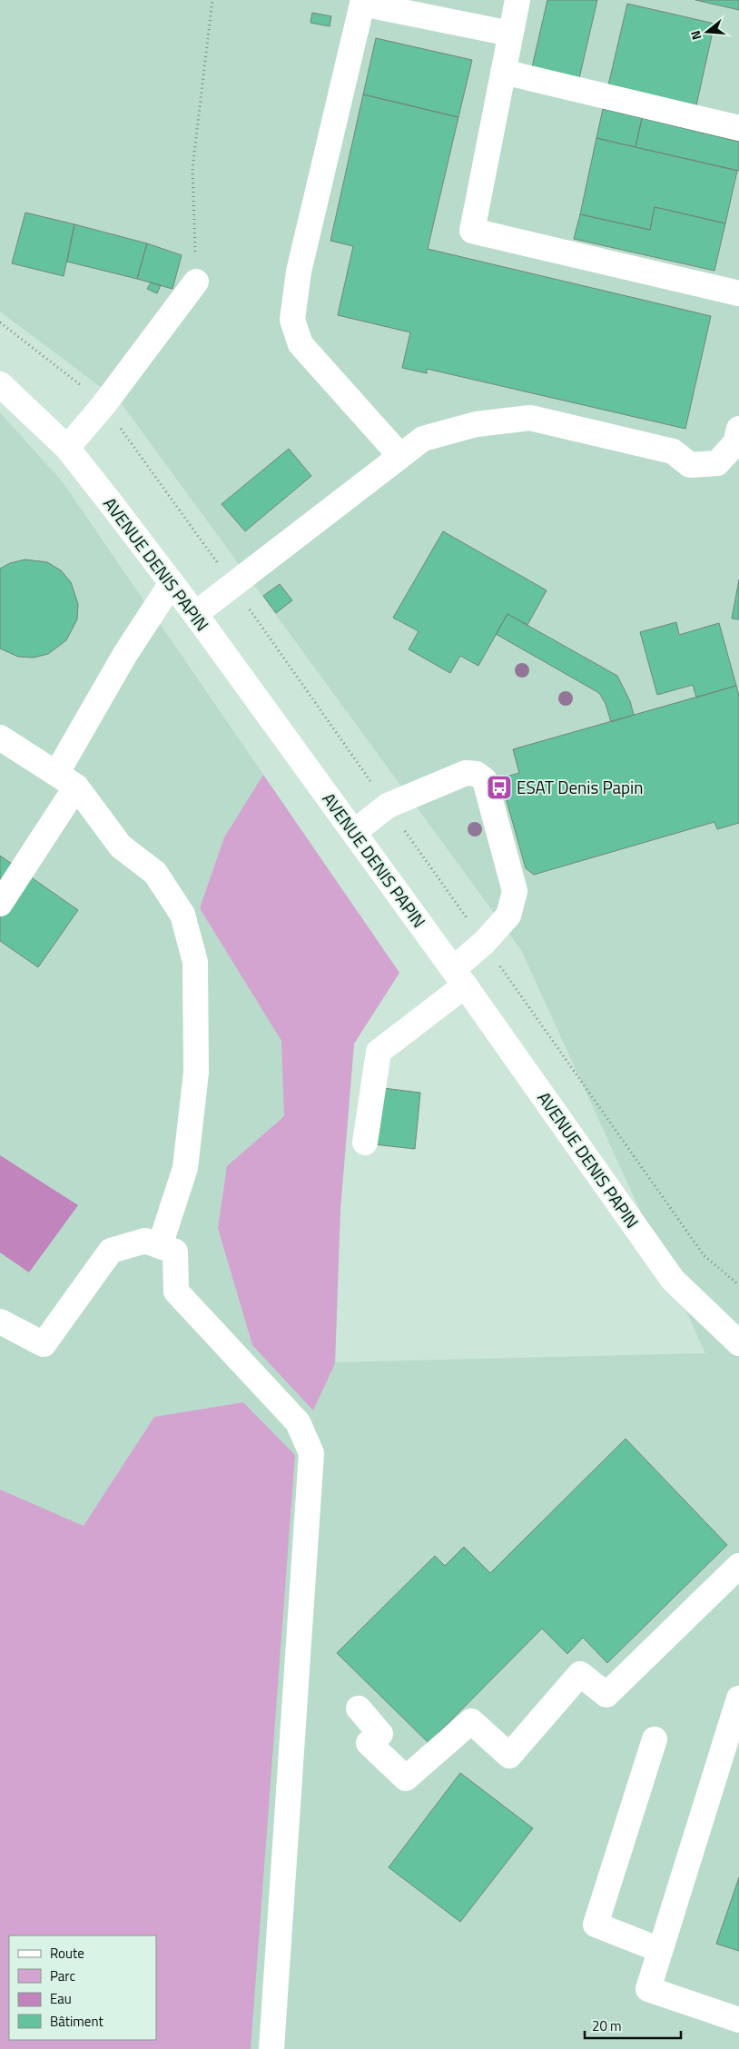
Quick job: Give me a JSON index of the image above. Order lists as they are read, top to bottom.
{
  "streets": {
    "main road": ["AVENUE DENIS PAPIN"]
  },
  "places": {
    "bus stop": ["ESAT Denis Papin"]
  },
  "legend": [
    "Route",
    "Parc",
    "Eau",
    "Bâtiment"
  ],
  "scale_bar": "20 m",
  "north": "left"
}
